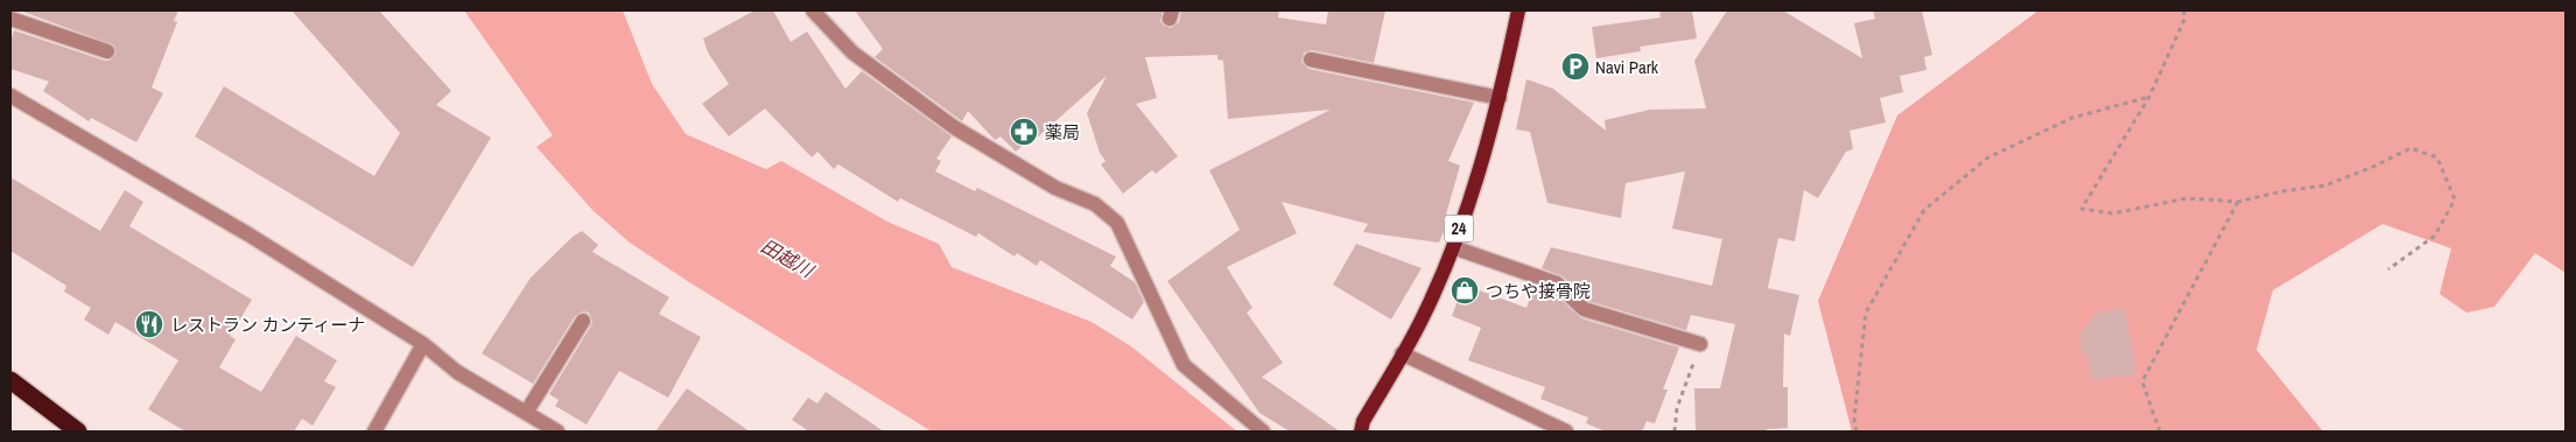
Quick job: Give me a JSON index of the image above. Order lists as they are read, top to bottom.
{
  "streets": {
    "main road": ["24"]
  },
  "water": ["田越川"],
  "places": {
    "parking": ["Navi Park"],
    "pharmacy": ["薬局"],
    "shop": ["つちや接骨院"],
    "restaurant": ["レストラン カンティーナ"]
  }
}
